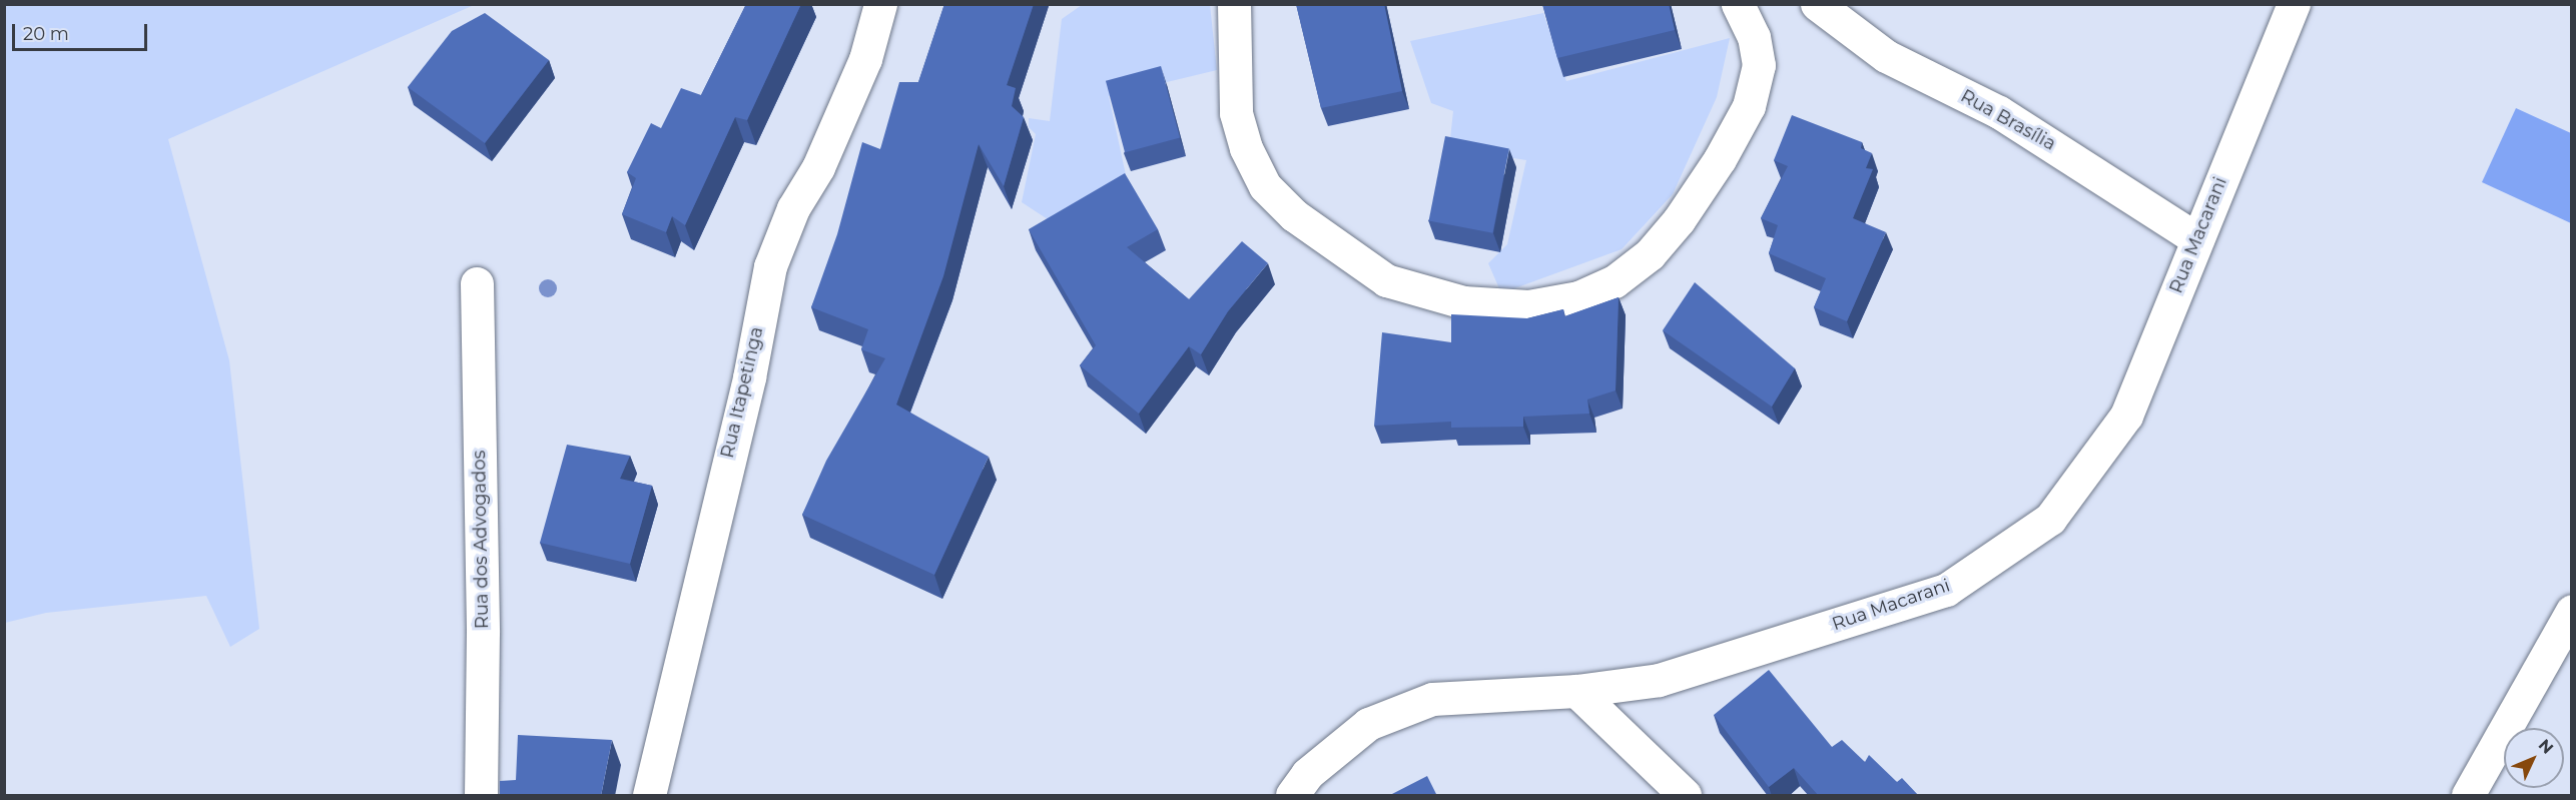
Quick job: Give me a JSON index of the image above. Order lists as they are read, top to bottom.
{
  "streets": {
    "street": [
      "Rua Brasília",
      "Rua Macarani",
      "Rua Itapetinga",
      "Rua dos Advogados"
    ]
  },
  "crossings": [
    ["Rua Brasília", "Rua Macarani"]
  ],
  "scale_bar": "20 m",
  "north": "top right"
}
